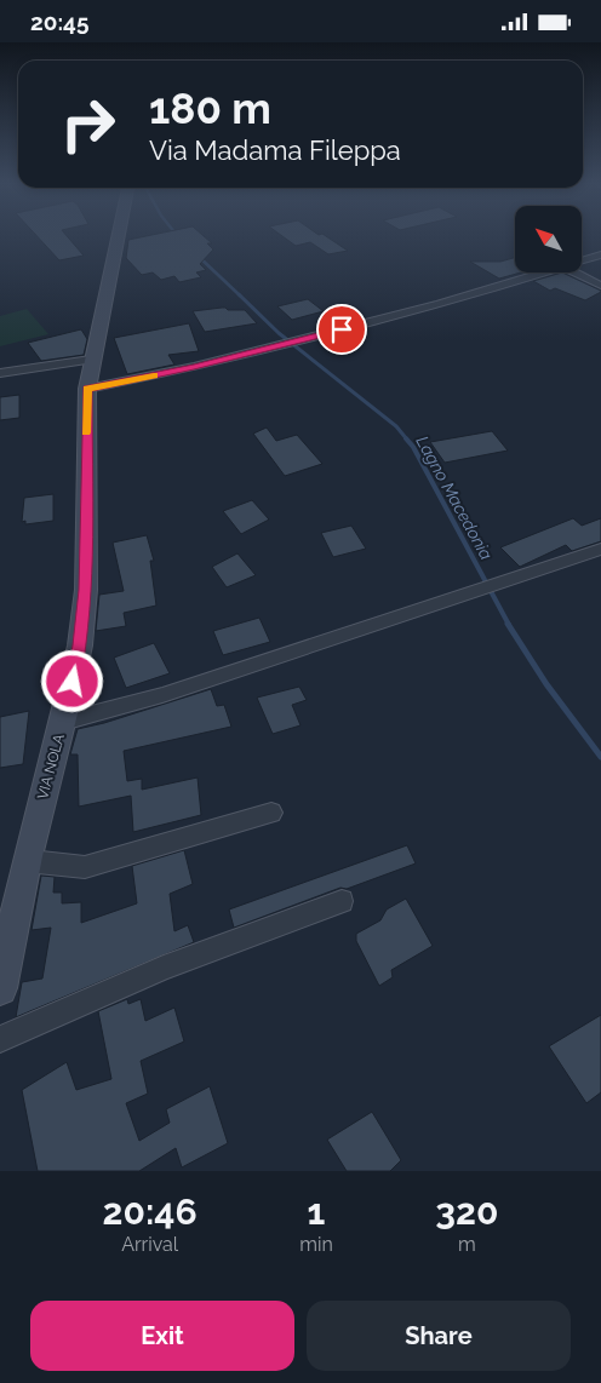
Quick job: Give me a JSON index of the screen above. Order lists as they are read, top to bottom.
{
  "streets": {
    "street": ["VIA NOLA"]
  },
  "water": ["Lagno Macedonia"],
  "north": "top left",
  "page": {
    "status": "20:45",
    "turn": ["180 m", "Via Madama Fileppa"],
    "eta": [
      "20:46",
      "Arrival",
      "1",
      "min",
      "320",
      "m"
    ],
    "buttons": ["Exit", "Share"]
  }
}
